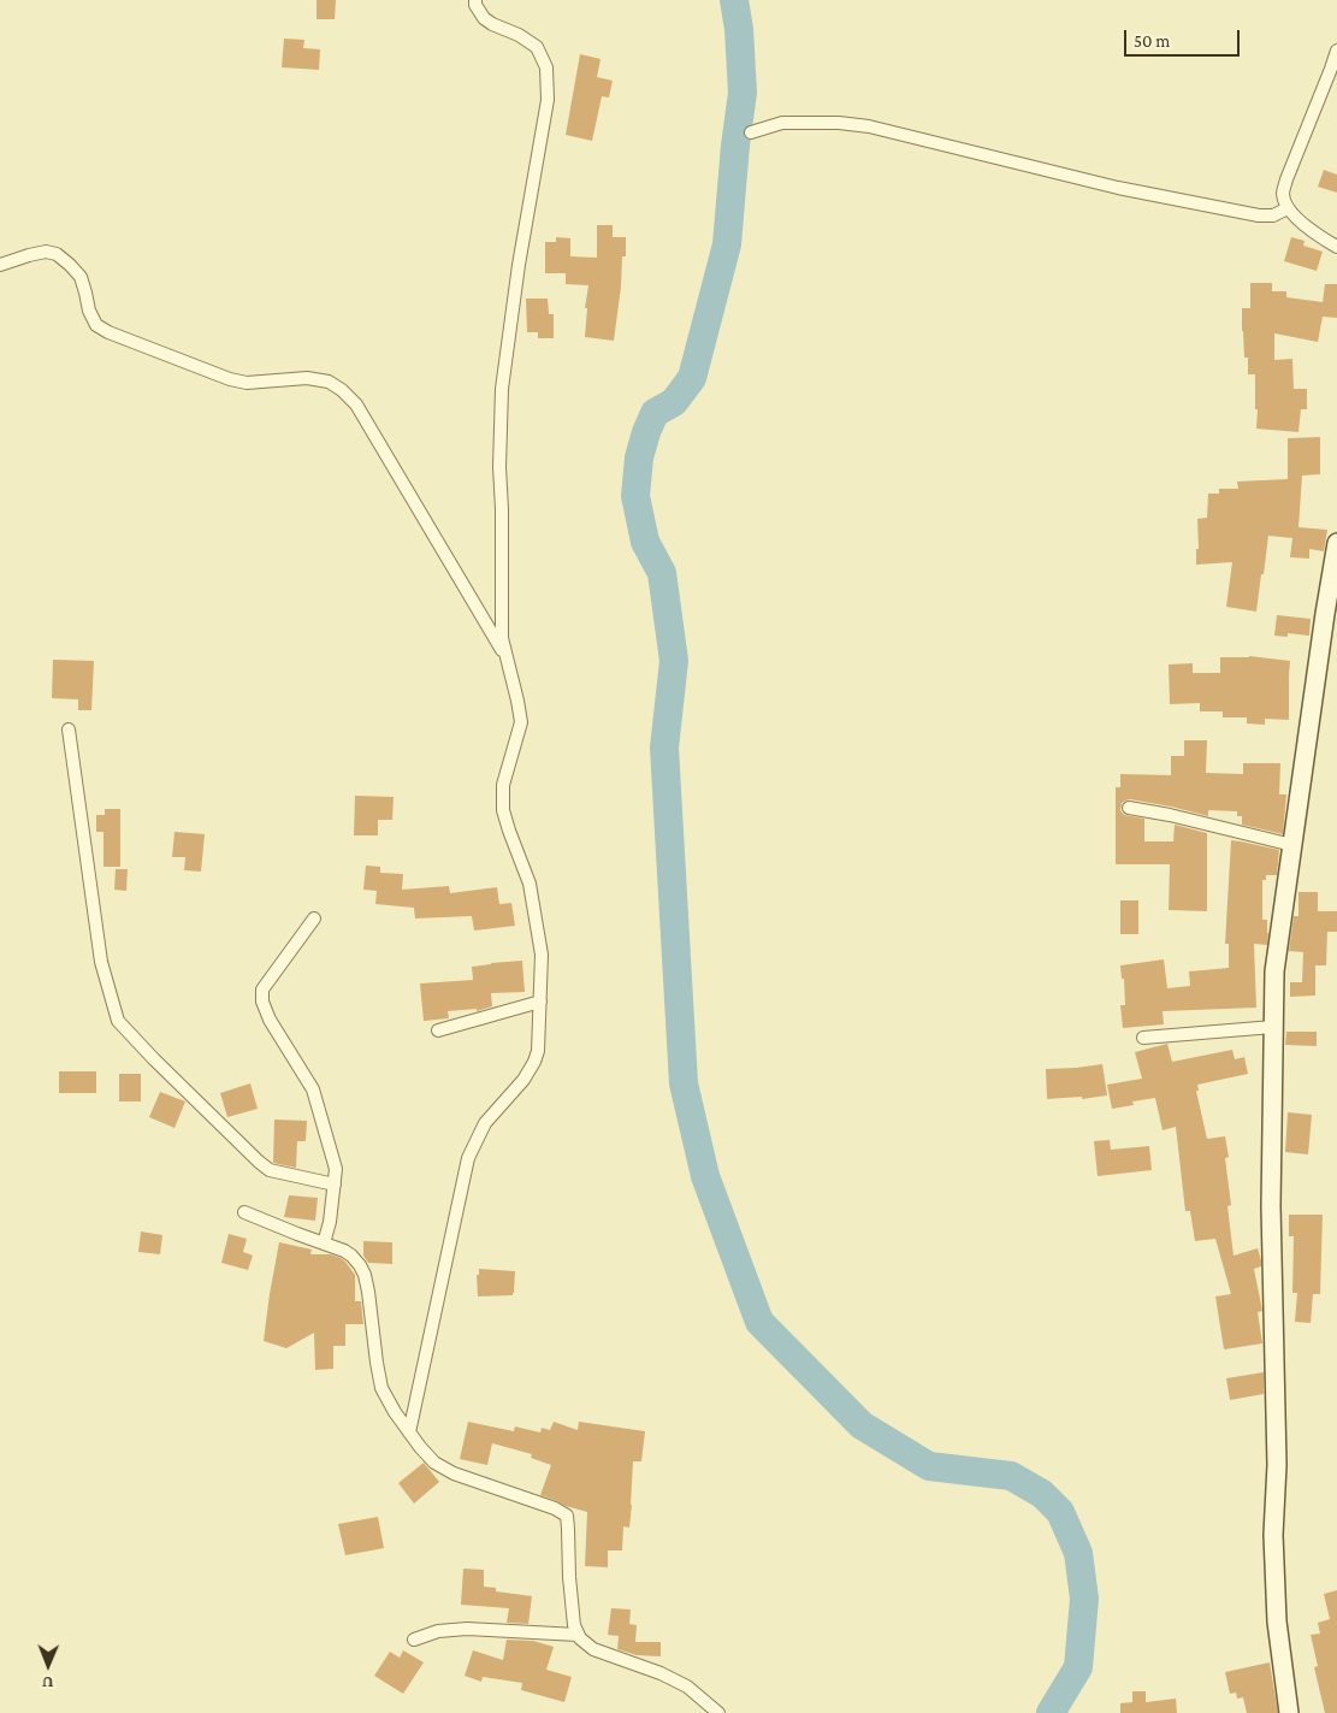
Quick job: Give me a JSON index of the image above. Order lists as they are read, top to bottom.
{
  "scale_bar": "50 m",
  "north": "bottom"
}
